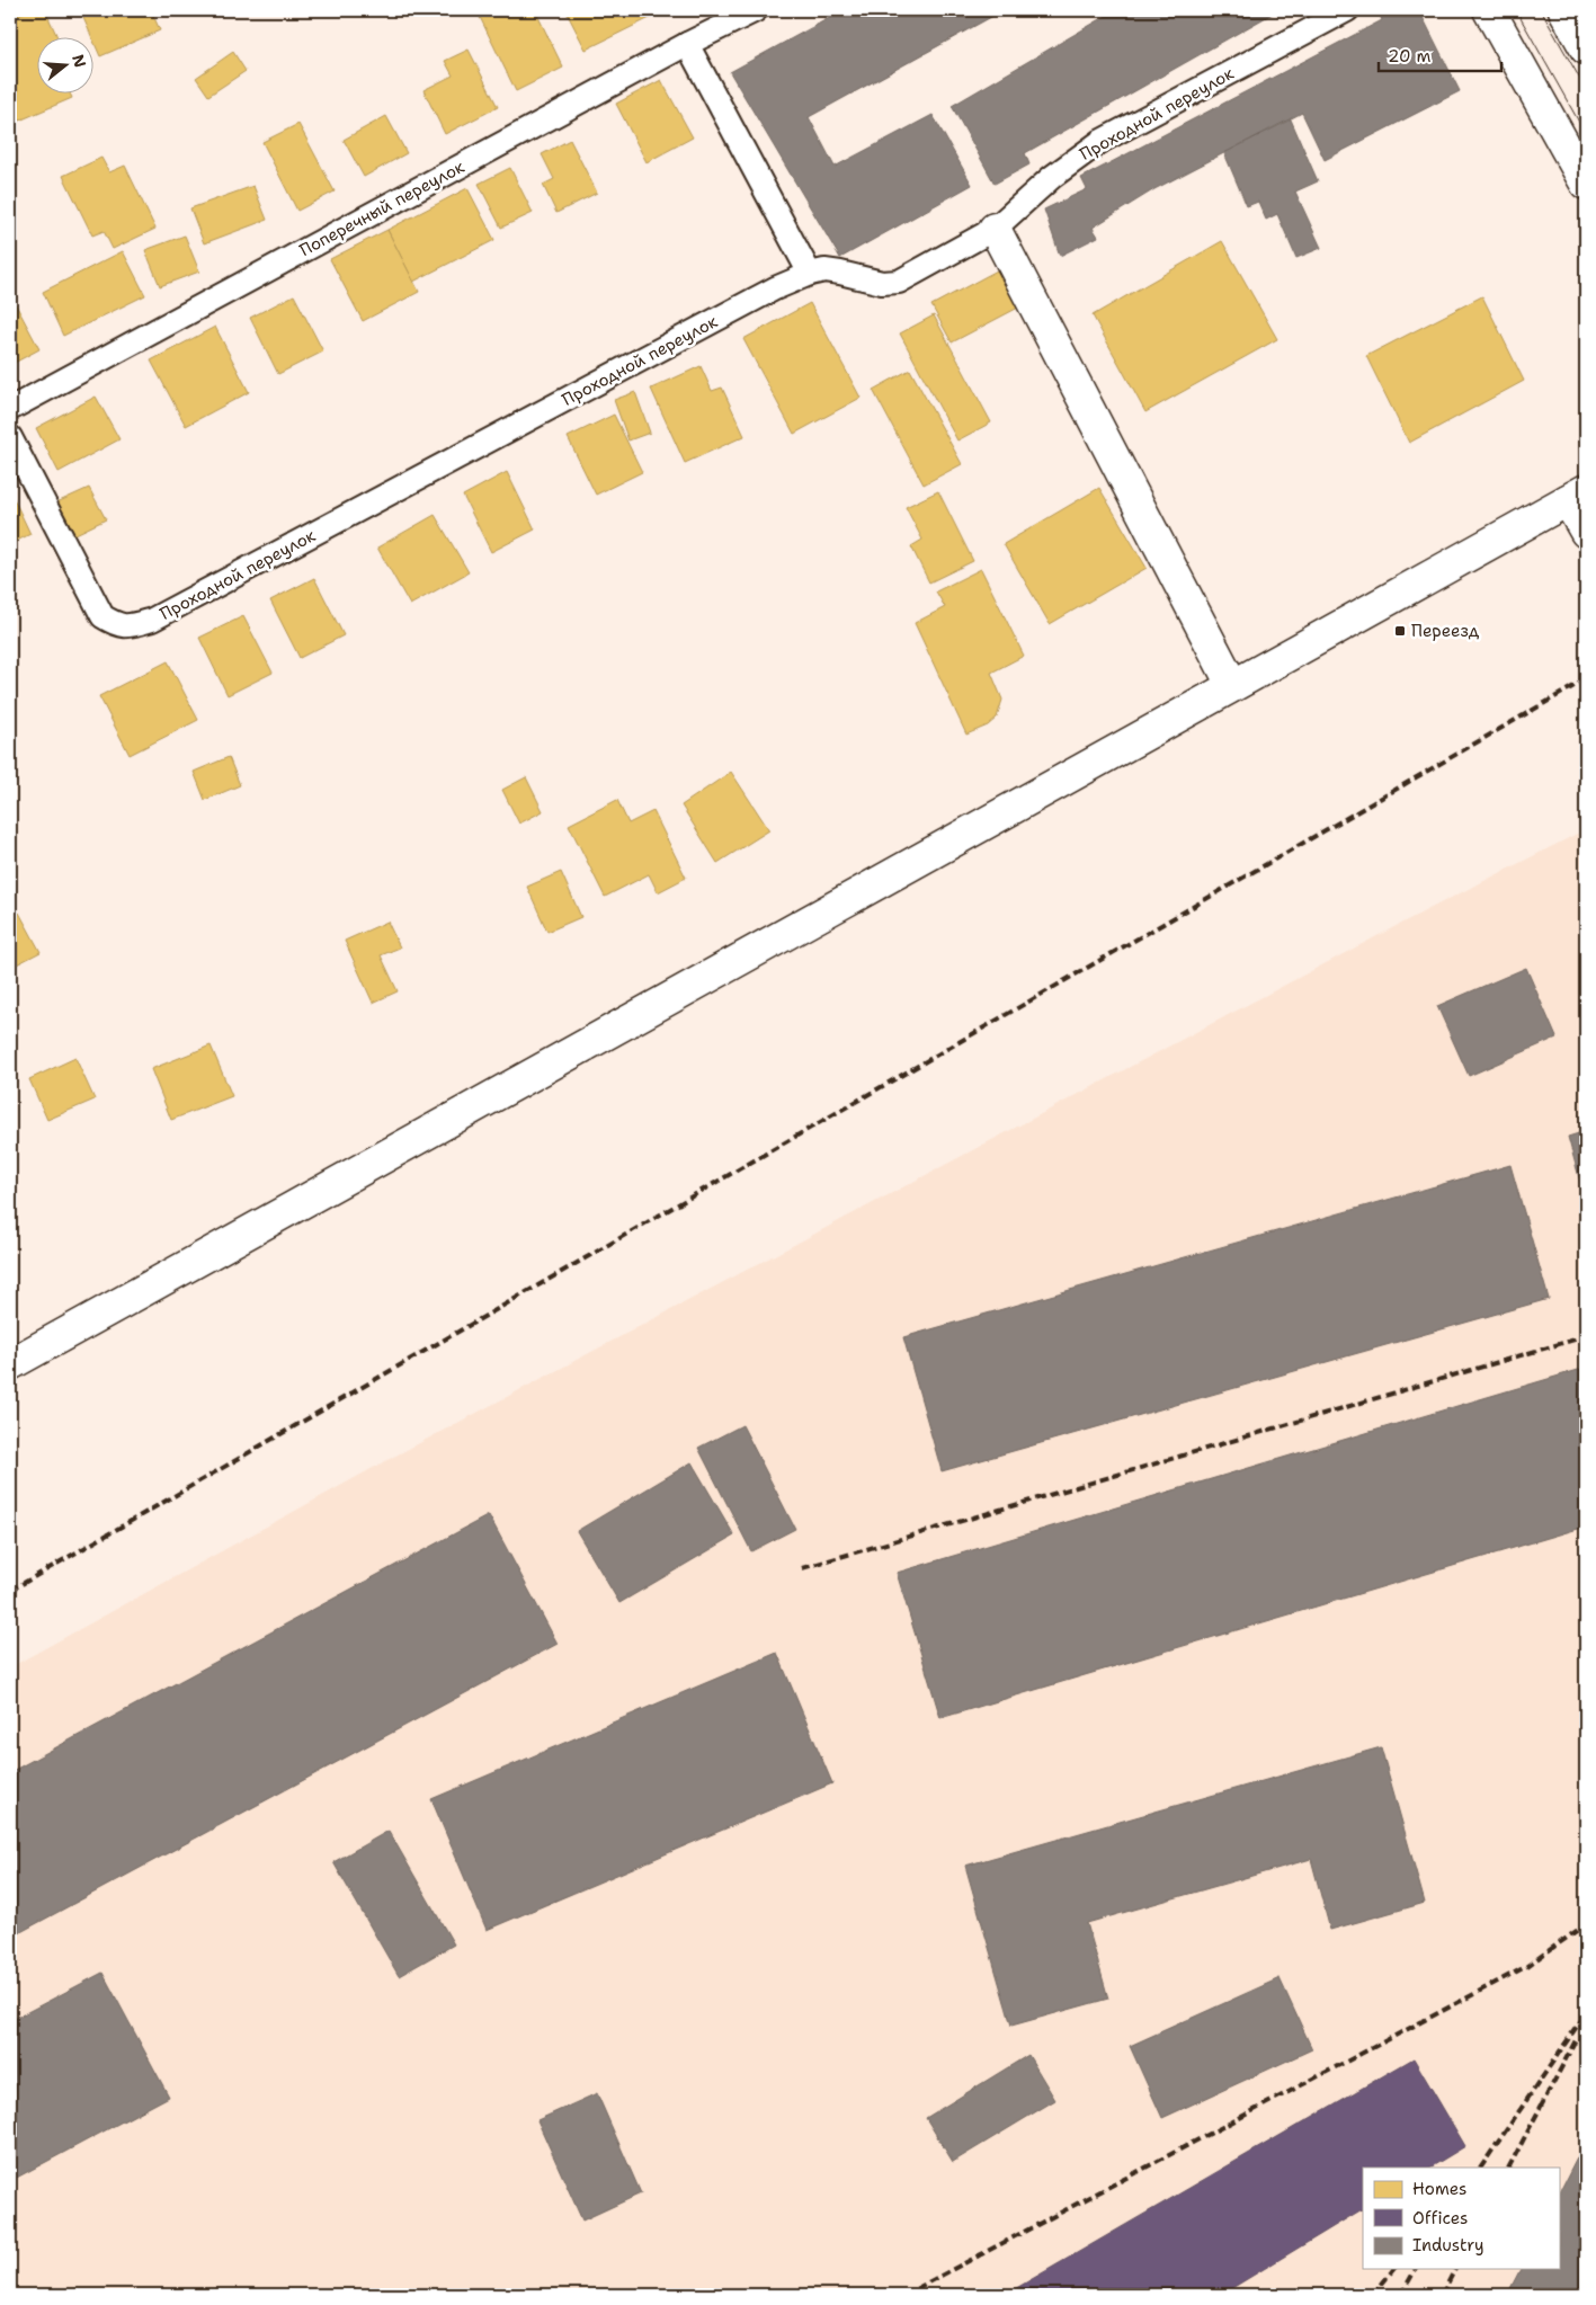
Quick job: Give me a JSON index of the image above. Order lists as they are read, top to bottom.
{
  "streets": {
    "lane": ["Проходной переулок", "Поперечный переулок"]
  },
  "places": {
    "transit": ["Переезд"]
  },
  "legend": ["Homes", "Offices", "Industry"],
  "scale_bar": "20 m",
  "north": "right"
}
